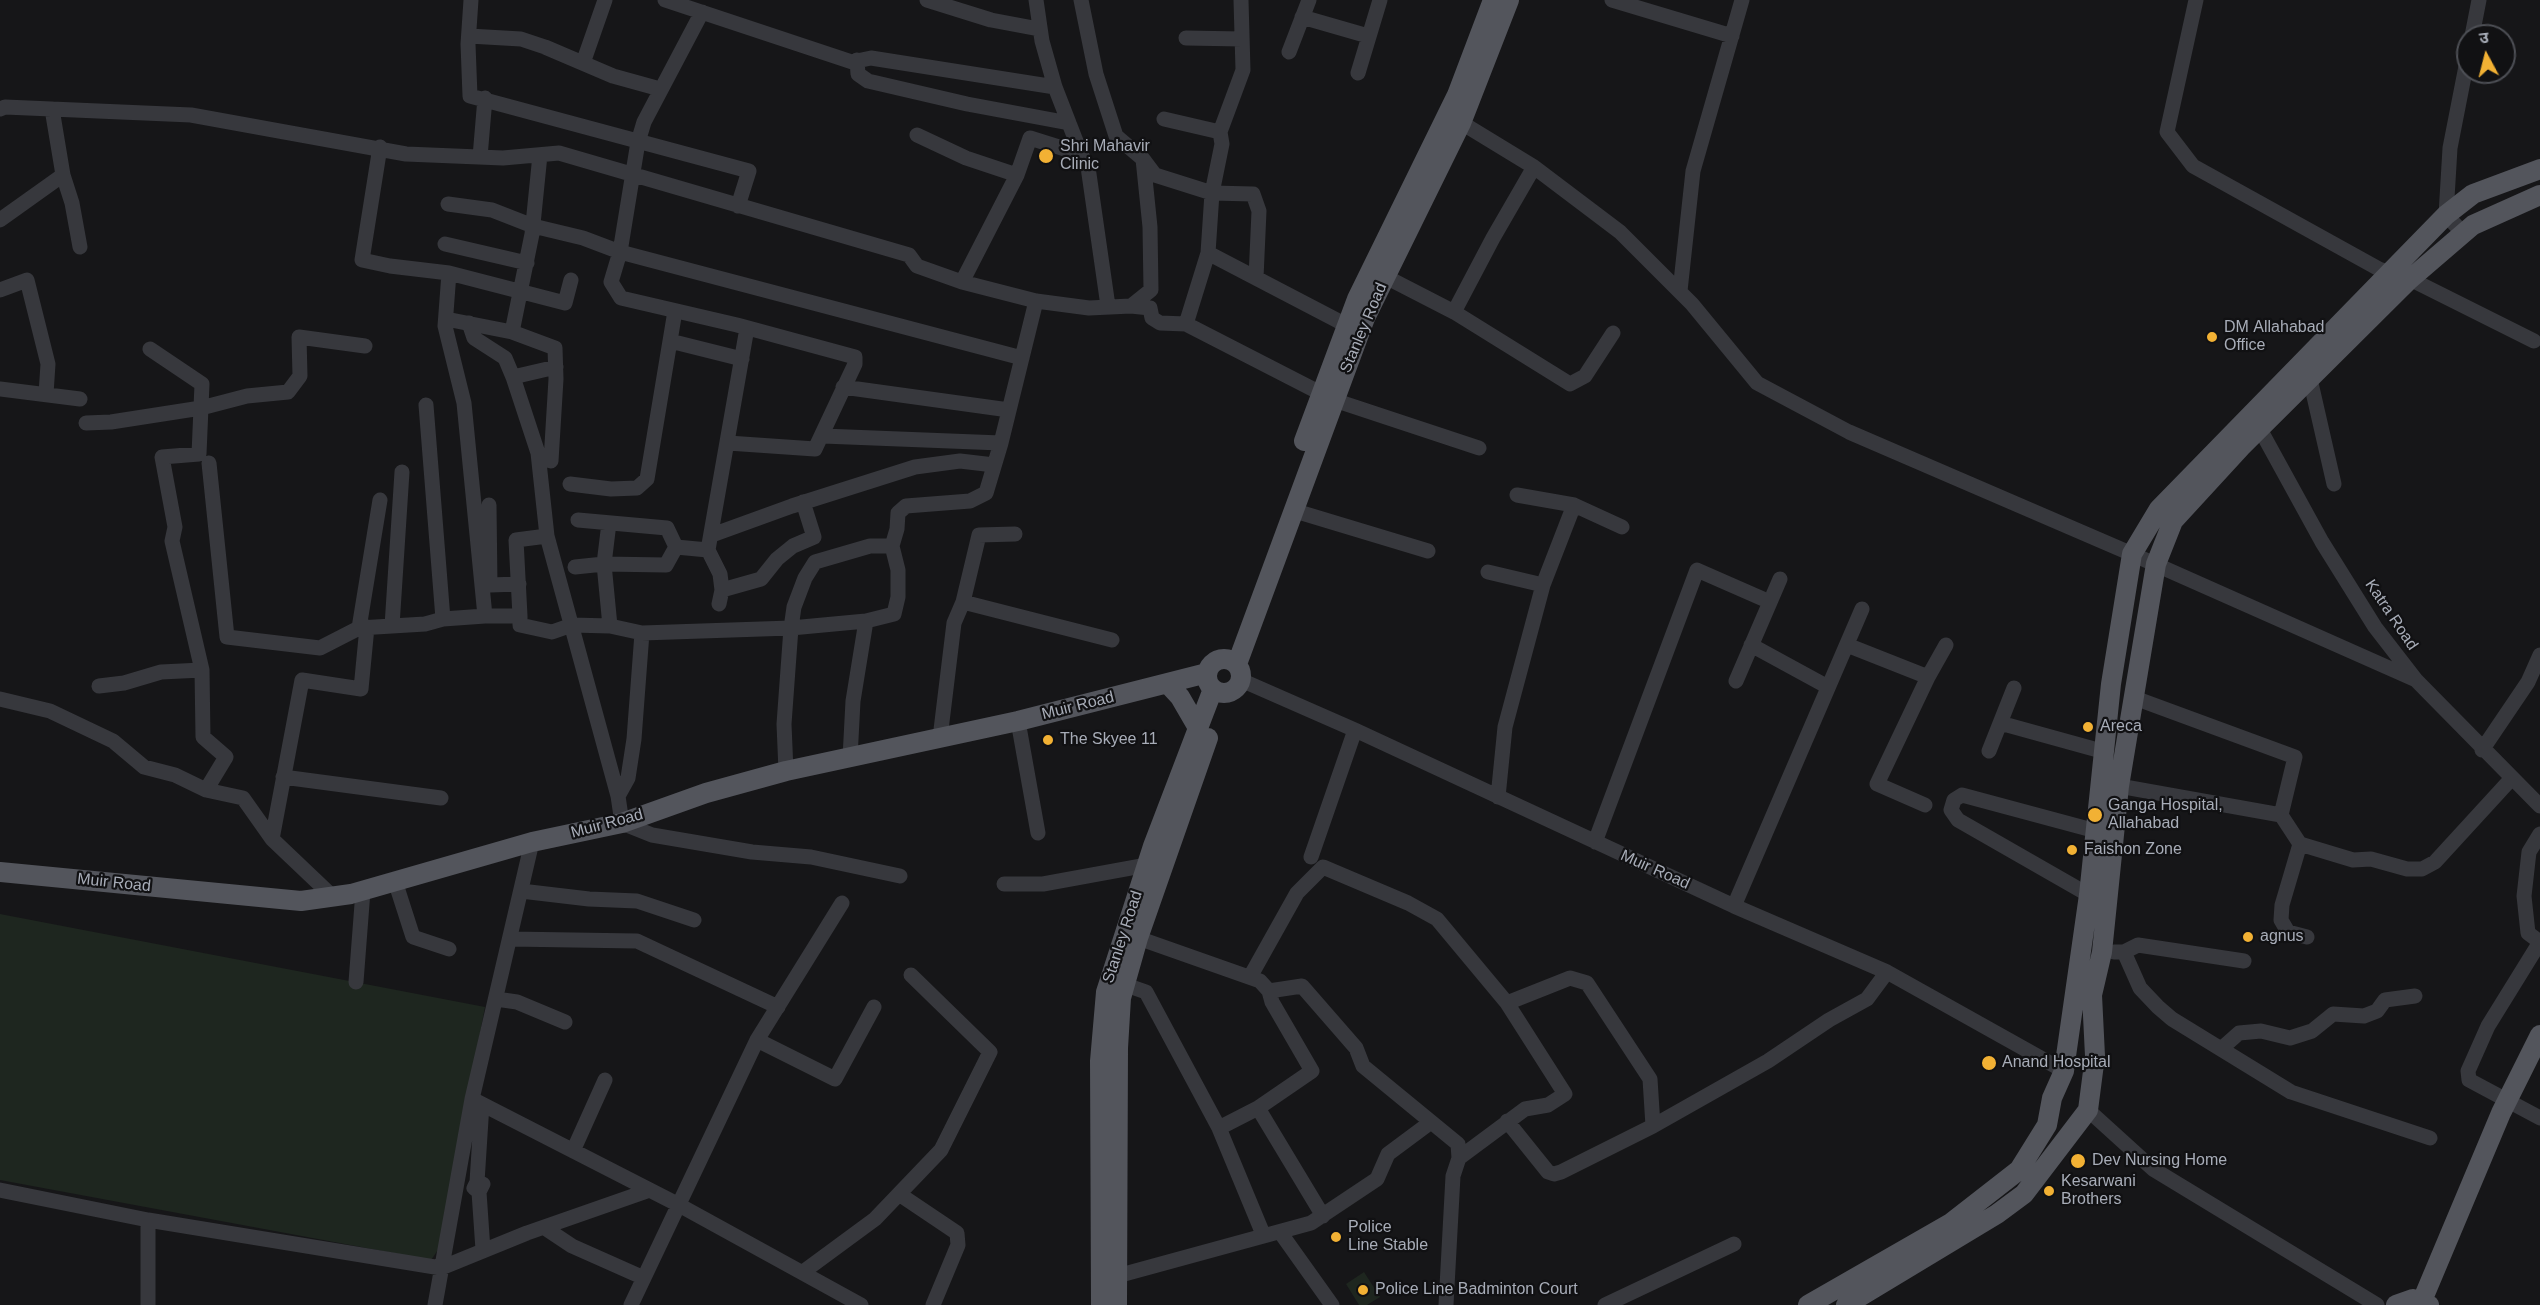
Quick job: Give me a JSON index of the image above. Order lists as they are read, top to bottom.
{
  "streets": {
    "main road": ["Stanley Road", "Muir Road"],
    "street": ["Katra Road"]
  },
  "crossings": [
    ["Stanley Road", "Muir Road"]
  ],
  "places": [
    "Shri Mahavir Clinic",
    "DM Allahabad Office",
    "Areca",
    "The Skyee 11",
    "Ganga Hospital, Allahabad",
    "Faishon Zone",
    "agnus",
    "Anand Hospital",
    "Dev Nursing Home",
    "Kesarwani Brothers",
    "Police Line Stable",
    "Police Line Badminton Court"
  ],
  "north": "top"
}
